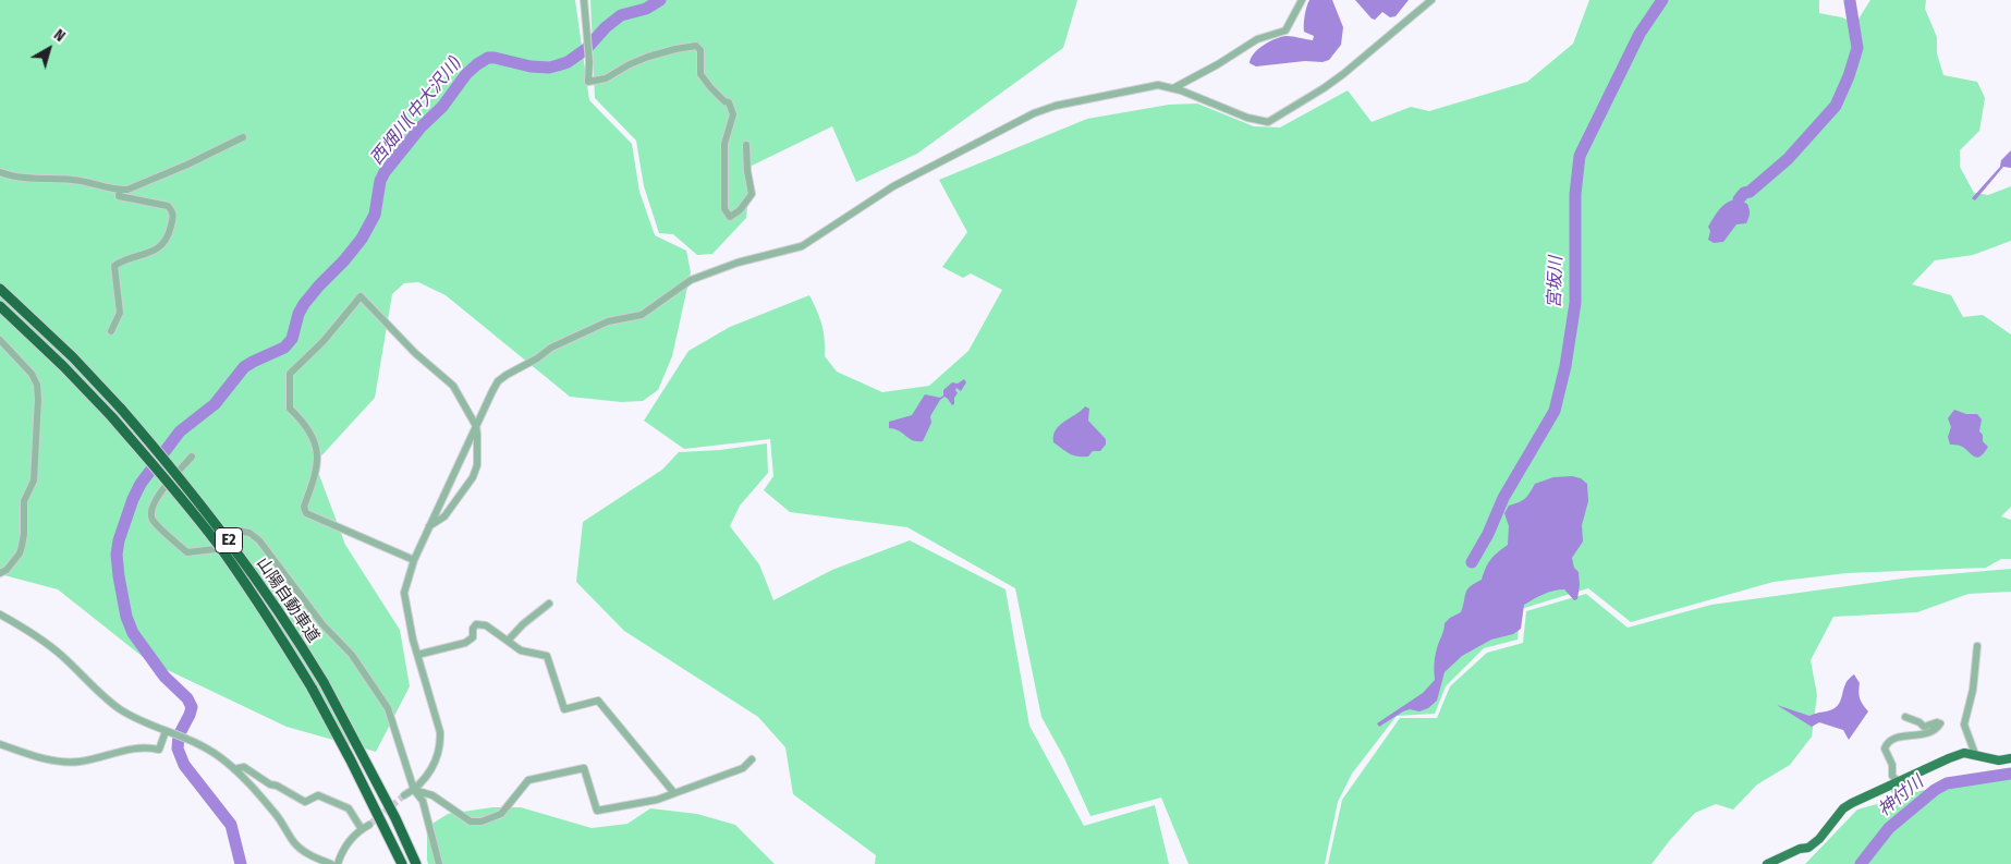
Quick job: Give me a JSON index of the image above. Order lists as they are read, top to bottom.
{
  "streets": {
    "highway": ["E2", "山陽自動車道"]
  },
  "water": ["西畑川(中大沢川)", "宮坂川", "神付川"],
  "north": "top right"
}
